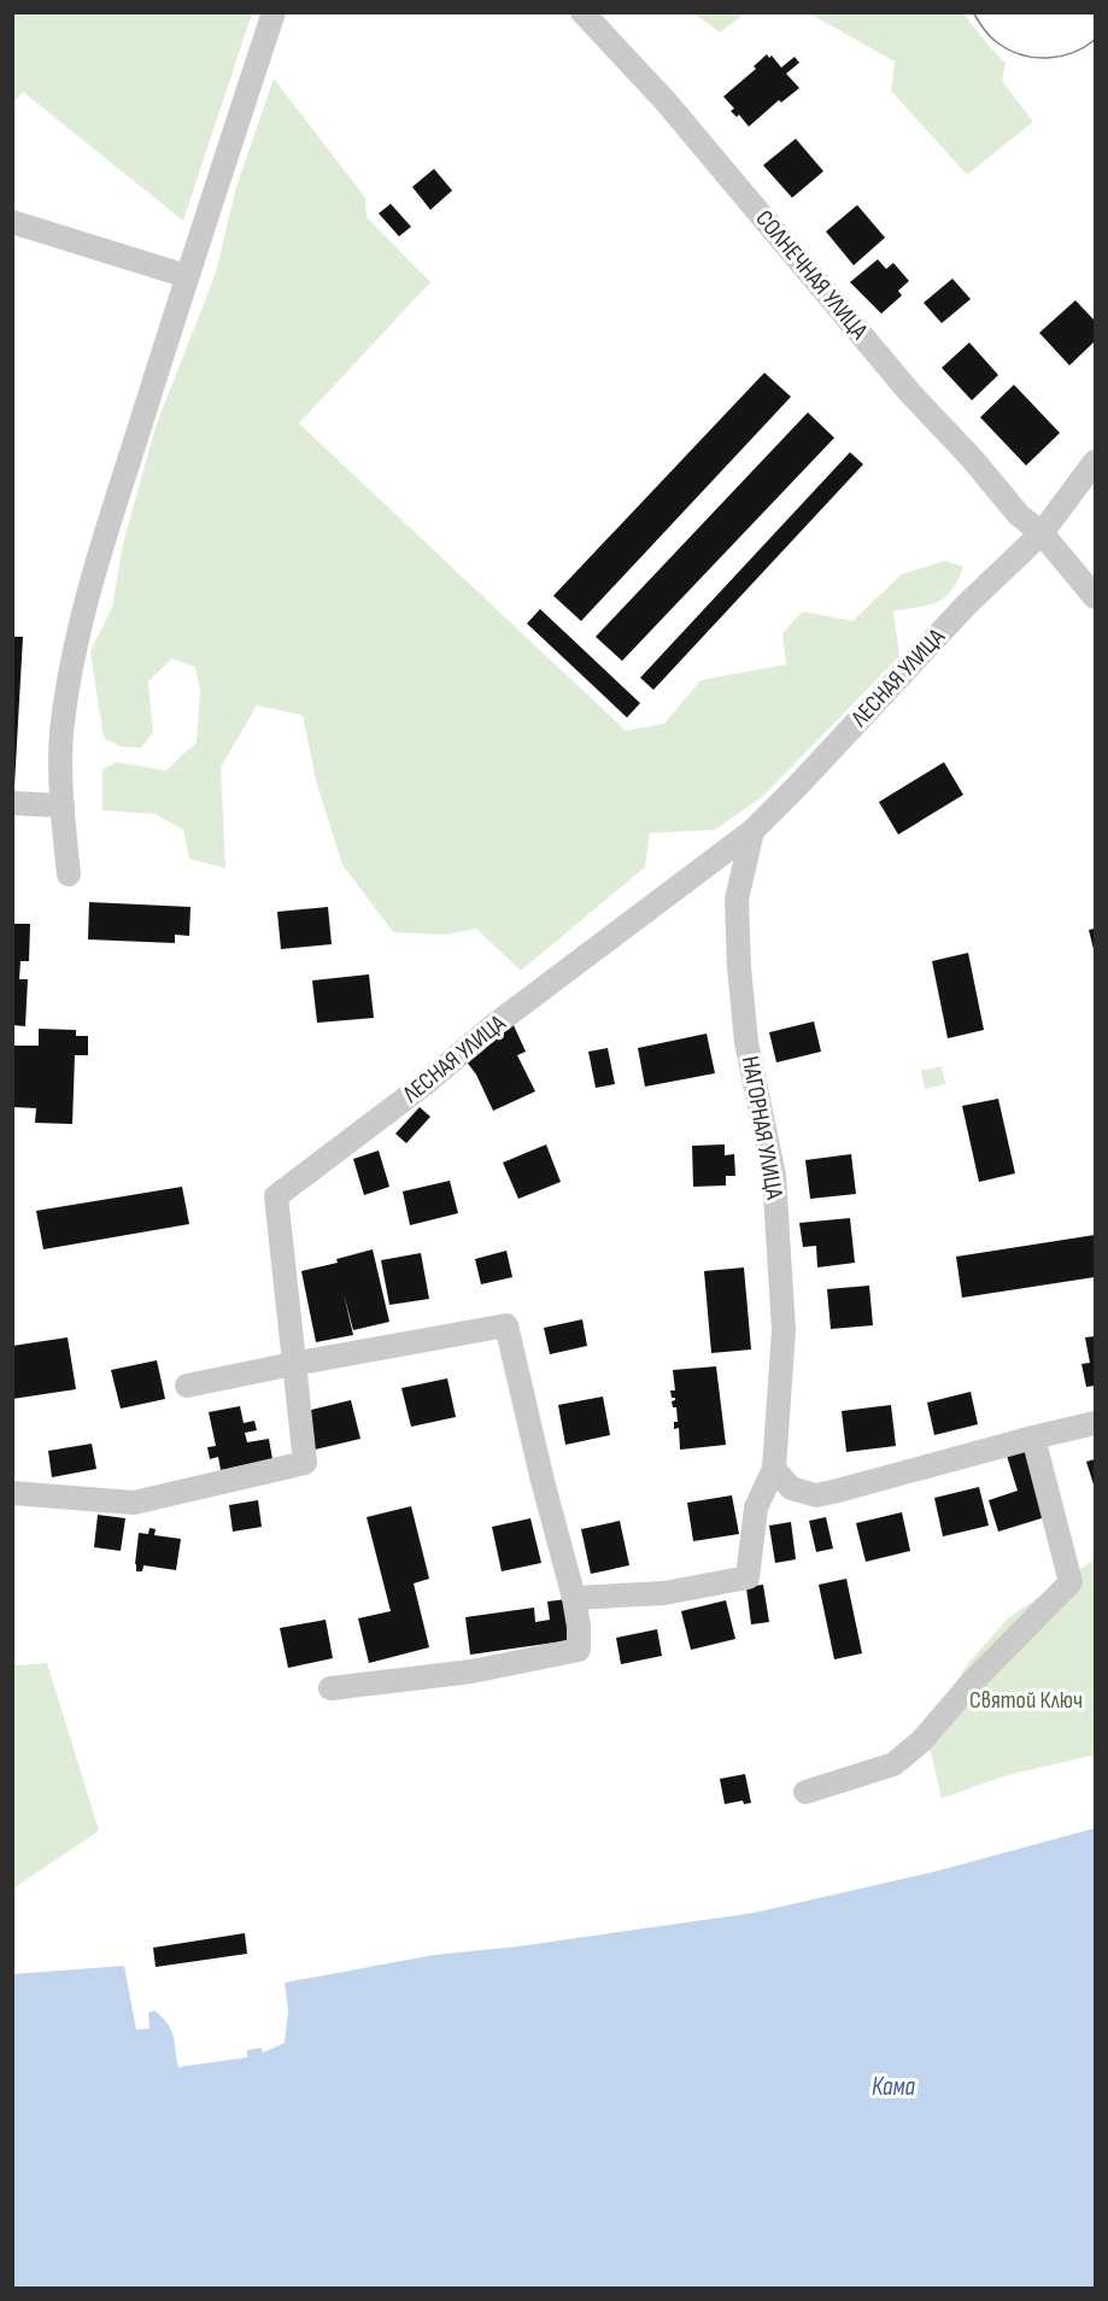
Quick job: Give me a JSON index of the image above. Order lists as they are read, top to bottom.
{
  "streets": {
    "street": ["СОЛНЕЧНАЯ УЛИЦА", "ЛЕСНАЯ УЛИЦА", "НАГОРНАЯ УЛИЦА"]
  },
  "crossings": [
    ["СОЛНЕЧНАЯ УЛИЦА", "ЛЕСНАЯ УЛИЦА"],
    ["ЛЕСНАЯ УЛИЦА", "НАГОРНАЯ УЛИЦА"]
  ],
  "water": ["Кама"],
  "parks": ["Святой Ключ"]
}
